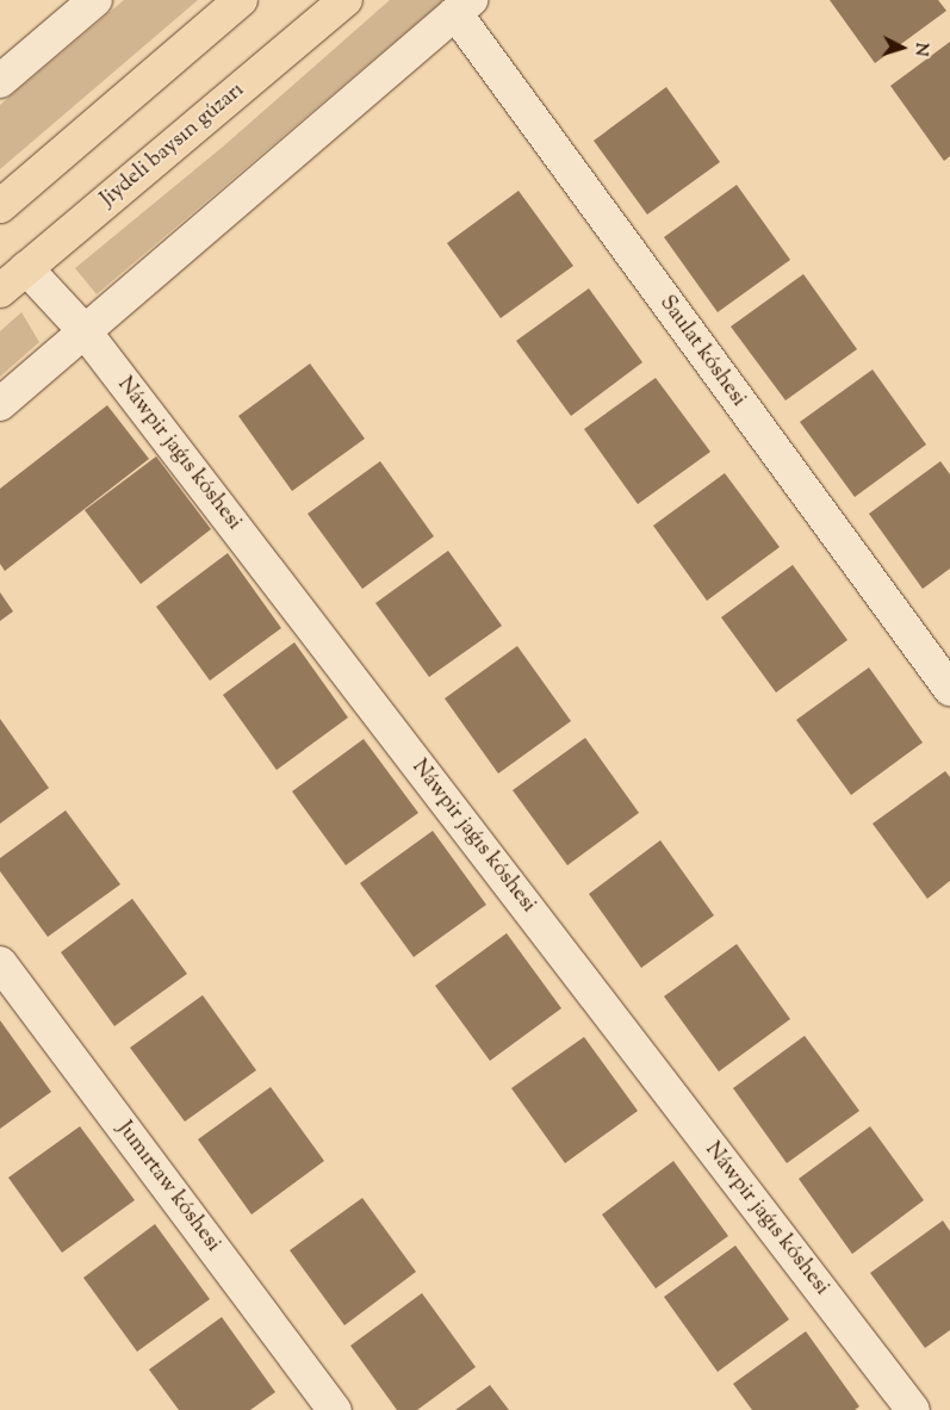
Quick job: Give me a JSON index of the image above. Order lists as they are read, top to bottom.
{
  "streets": {
    "main road": ["Jiydeli baysın gúzarı"],
    "street": ["Saulat kóshesi", "Náwpir jaǵıs kóshesi", "Jumırtaw kóshesi"]
  },
  "crossings": [
    ["Jiydeli baysın gúzarı", "Náwpir jaǵıs kóshesi"]
  ],
  "north": "right"
}
